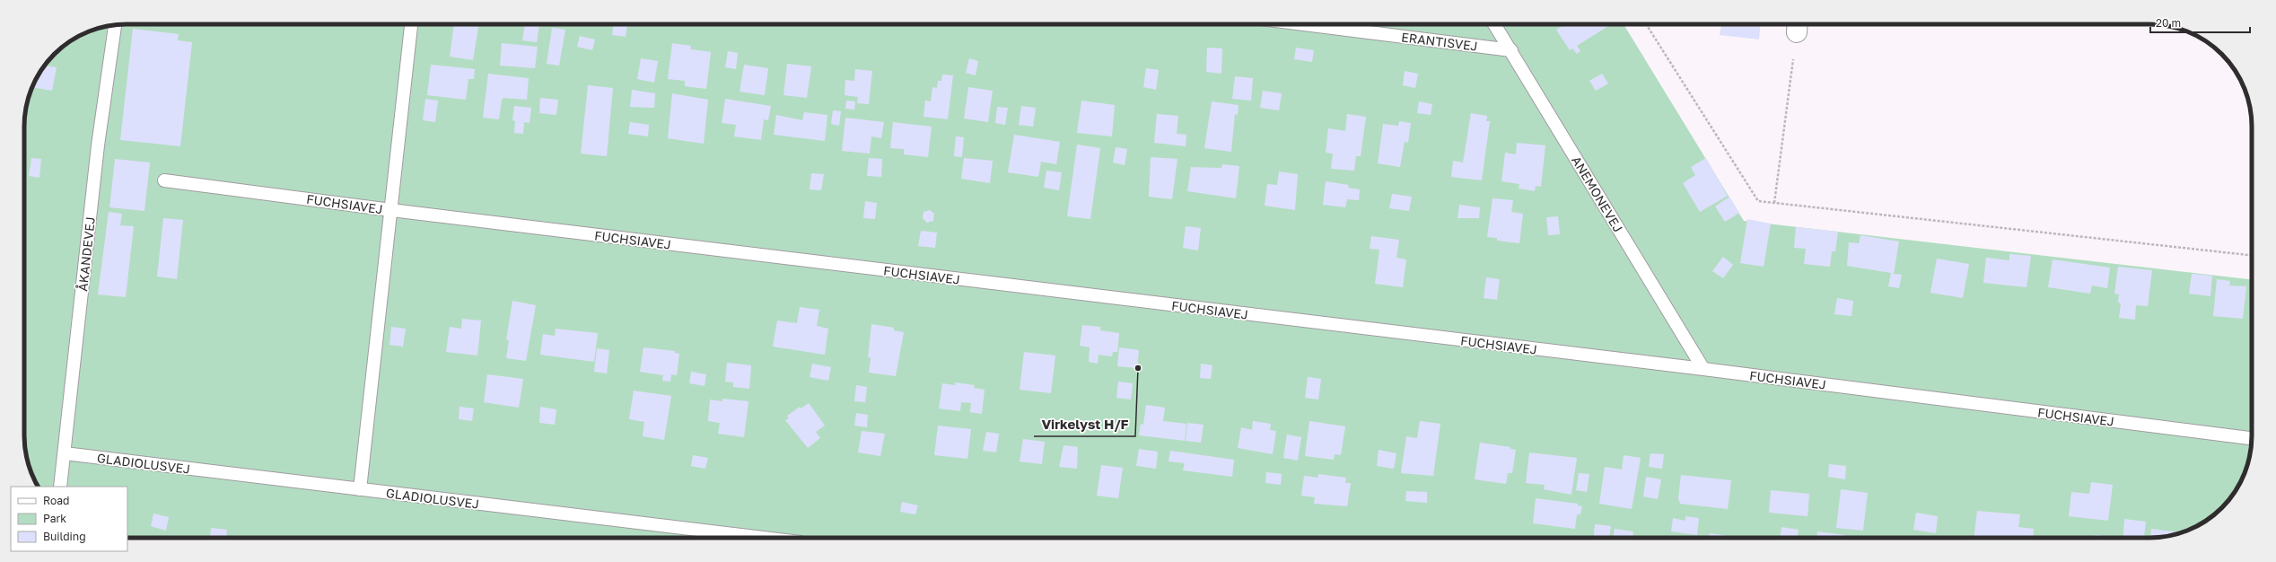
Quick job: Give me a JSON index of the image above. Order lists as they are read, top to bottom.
{
  "streets": {
    "lane": [
      "ERANTISVEJ",
      "ANEMONEVEJ",
      "FUCHSIAVEJ",
      "ÅKANDEVEJ",
      "GLADIOLUSVEJ"
    ]
  },
  "crossings": [
    ["ERANTISVEJ", "ANEMONEVEJ"],
    ["ANEMONEVEJ", "FUCHSIAVEJ"],
    ["ÅKANDEVEJ", "GLADIOLUSVEJ"]
  ],
  "places": ["Virkelyst H/F"],
  "legend": ["Road", "Park", "Building"],
  "scale_bar": "20 m"
}
